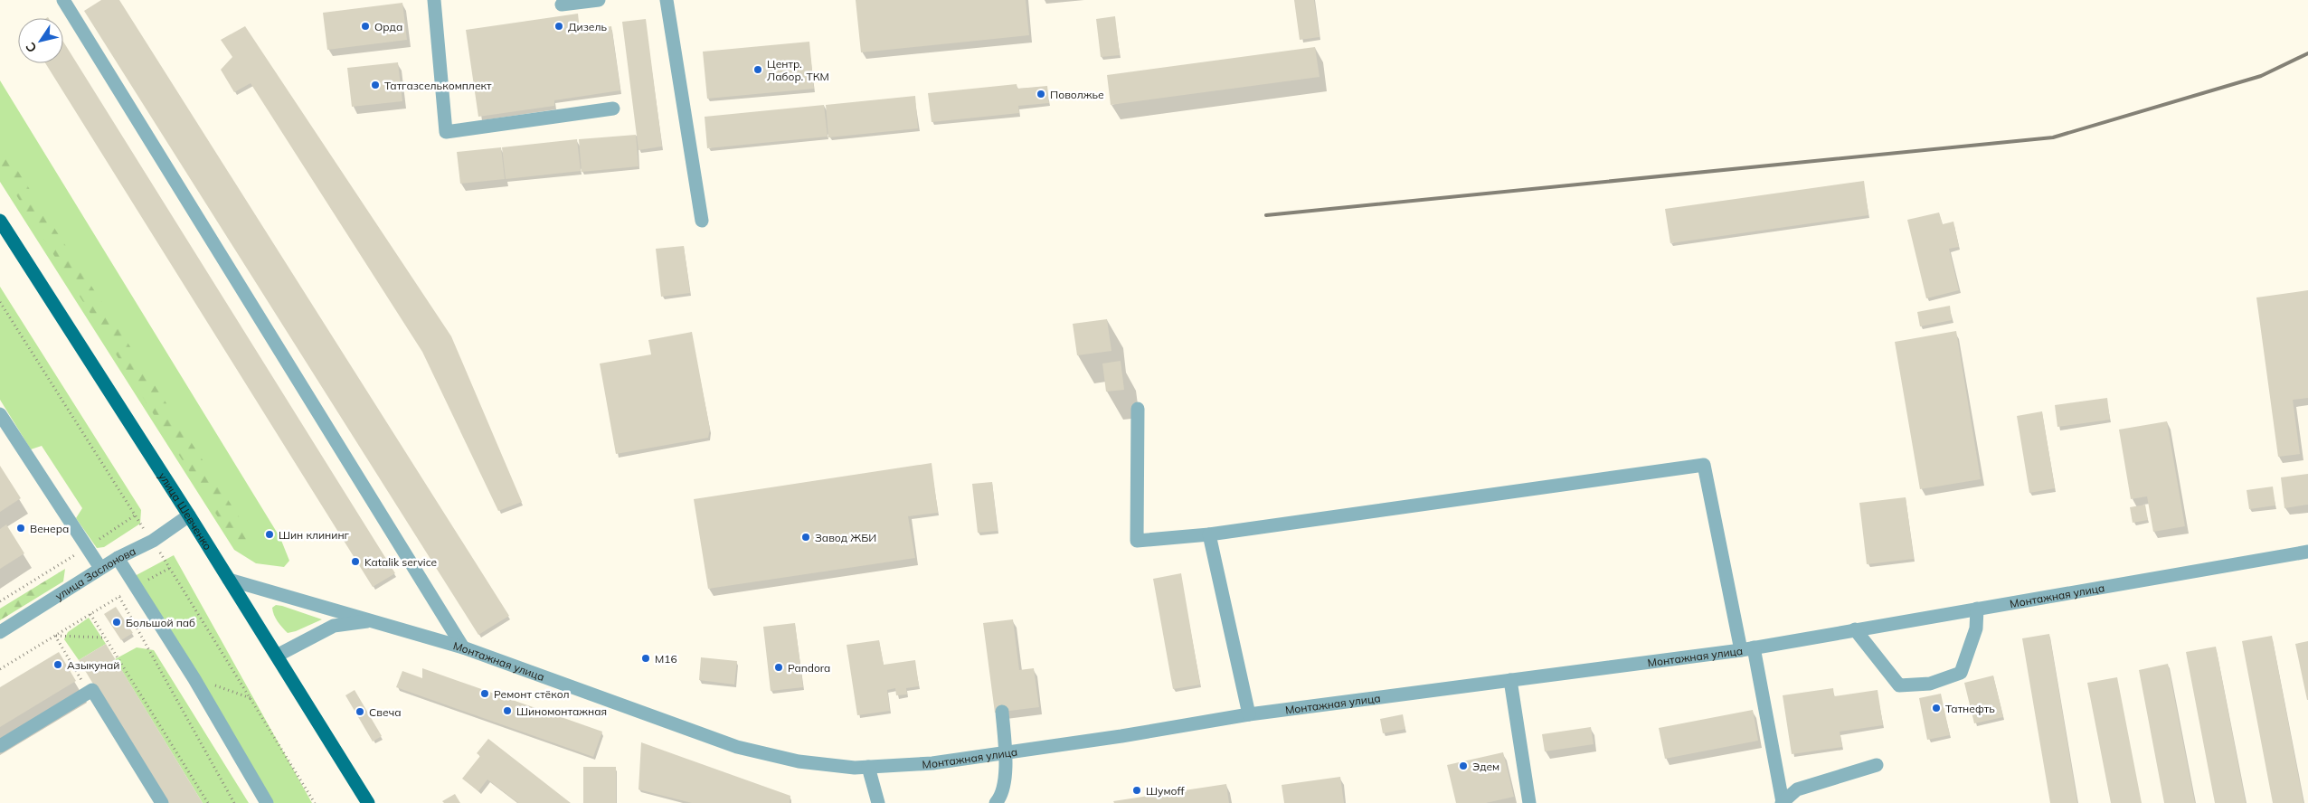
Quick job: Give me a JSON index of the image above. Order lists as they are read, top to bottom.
{
  "streets": {
    "main road": ["улица Шевченко"],
    "street": ["улица Заслонова", "Монтажная улица"]
  },
  "crossings": [
    ["улица Шевченко", "улица Заслонова"],
    ["улица Шевченко", "Монтажная улица"]
  ],
  "places": [
    "Орда",
    "Дизель",
    "Центр. Лабор. ТКМ",
    "Татгазселькомплект",
    "Поволжье",
    "Венера",
    "Шин клининг",
    "Завод ЖБИ",
    "Katalik service",
    "Большой паб",
    "М16",
    "Азыкунай",
    "Pandora",
    "Ремонт стёкол",
    "Татнефть",
    "Шиномонтажная",
    "Свеча",
    "Эдем",
    "Шумоff"
  ],
  "north": "bottom left"
}
